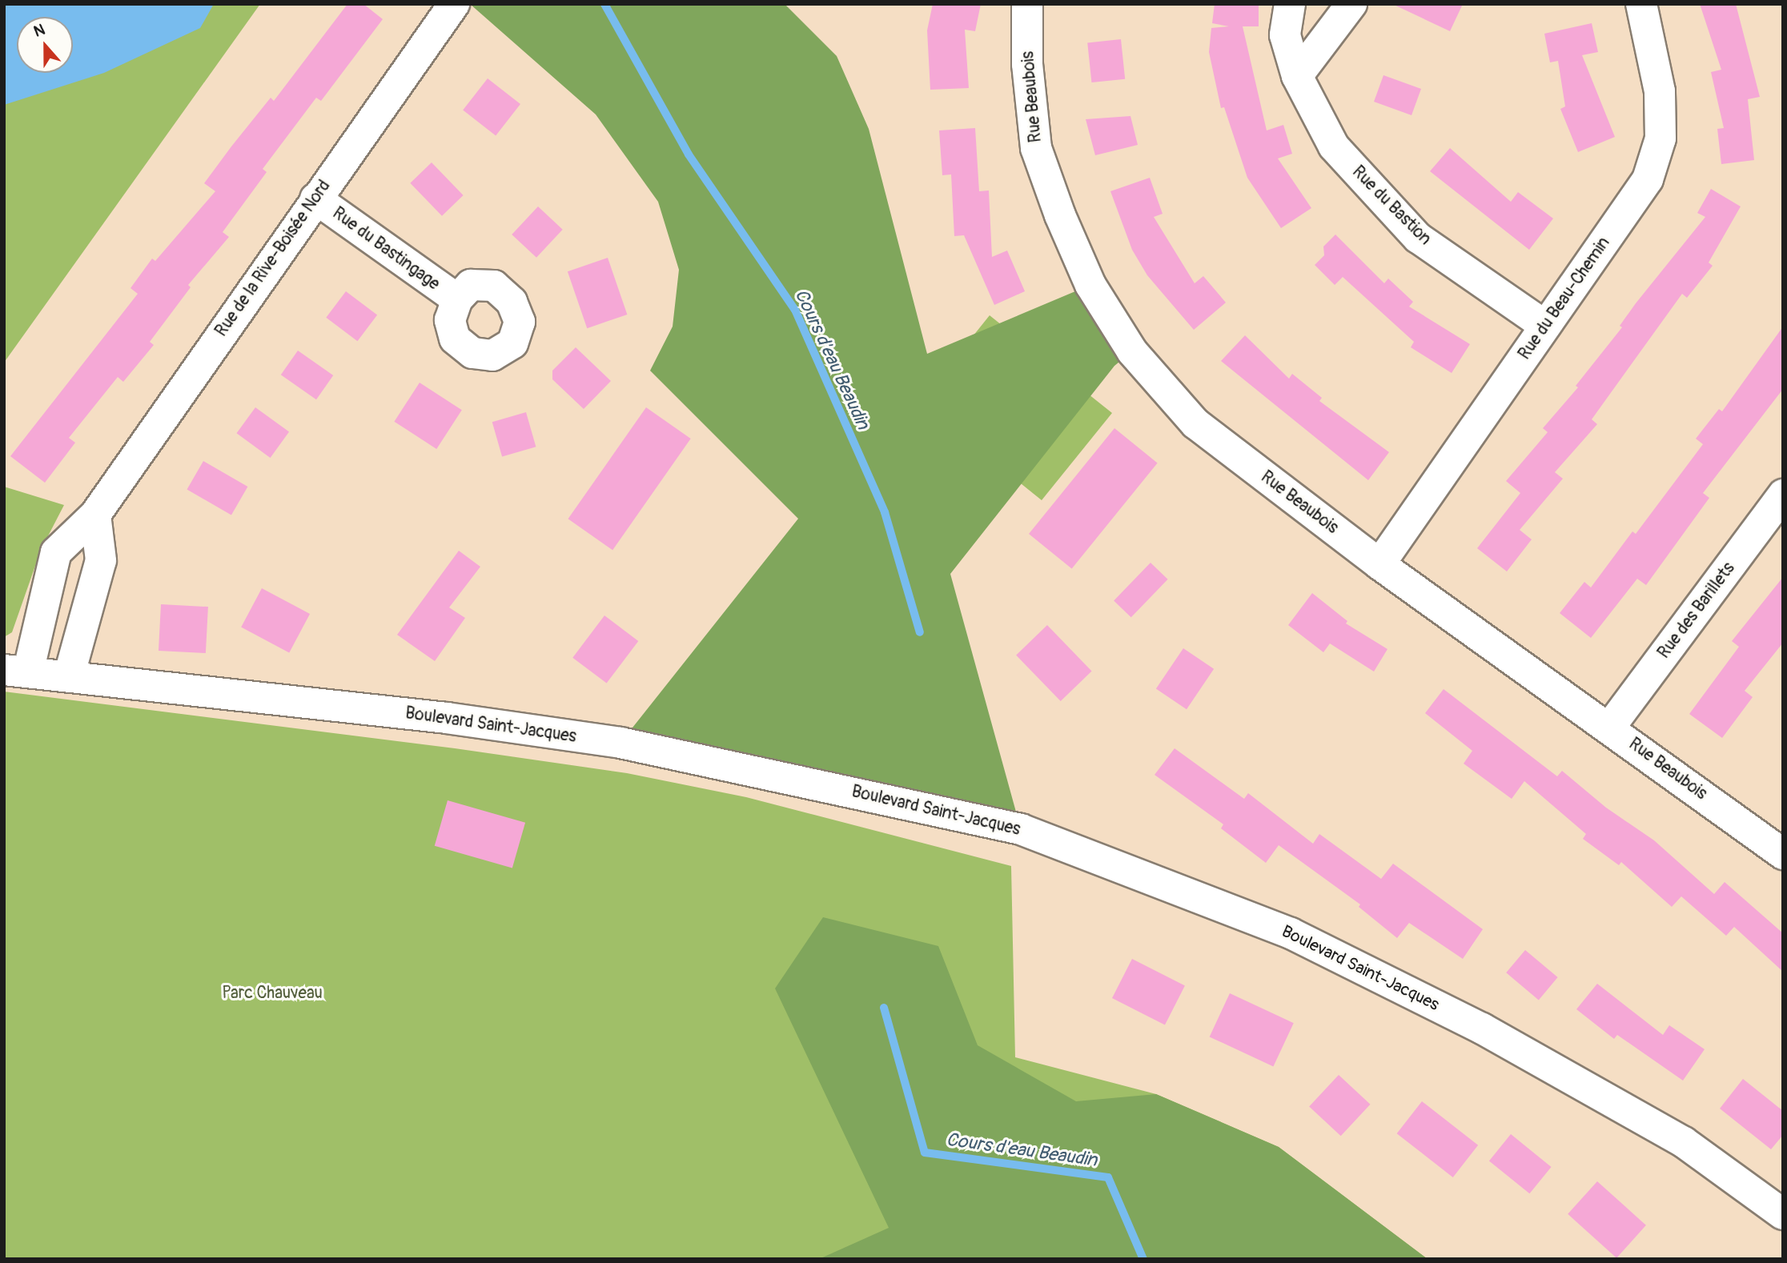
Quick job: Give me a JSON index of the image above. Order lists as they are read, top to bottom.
{
  "streets": {
    "street": [
      "Rue Beaubois",
      "Rue du Bastion",
      "Rue du Bastingage",
      "Rue de la Rive-Boisée Nord",
      "Rue du Beau-Chemin",
      "Rue des Barillets",
      "Boulevard Saint-Jacques"
    ]
  },
  "crossings": [
    ["Rue Beaubois", "Rue du Beau-Chemin"],
    ["Rue Beaubois", "Rue des Barillets"],
    ["Rue du Bastion", "Rue du Beau-Chemin"],
    ["Rue du Bastingage", "Rue de la Rive-Boisée Nord"],
    ["Rue de la Rive-Boisée Nord", "Boulevard Saint-Jacques"]
  ],
  "water": ["Cours d'eau Beaudin"],
  "parks": ["Parc Chauveau"],
  "north": "top"
}
